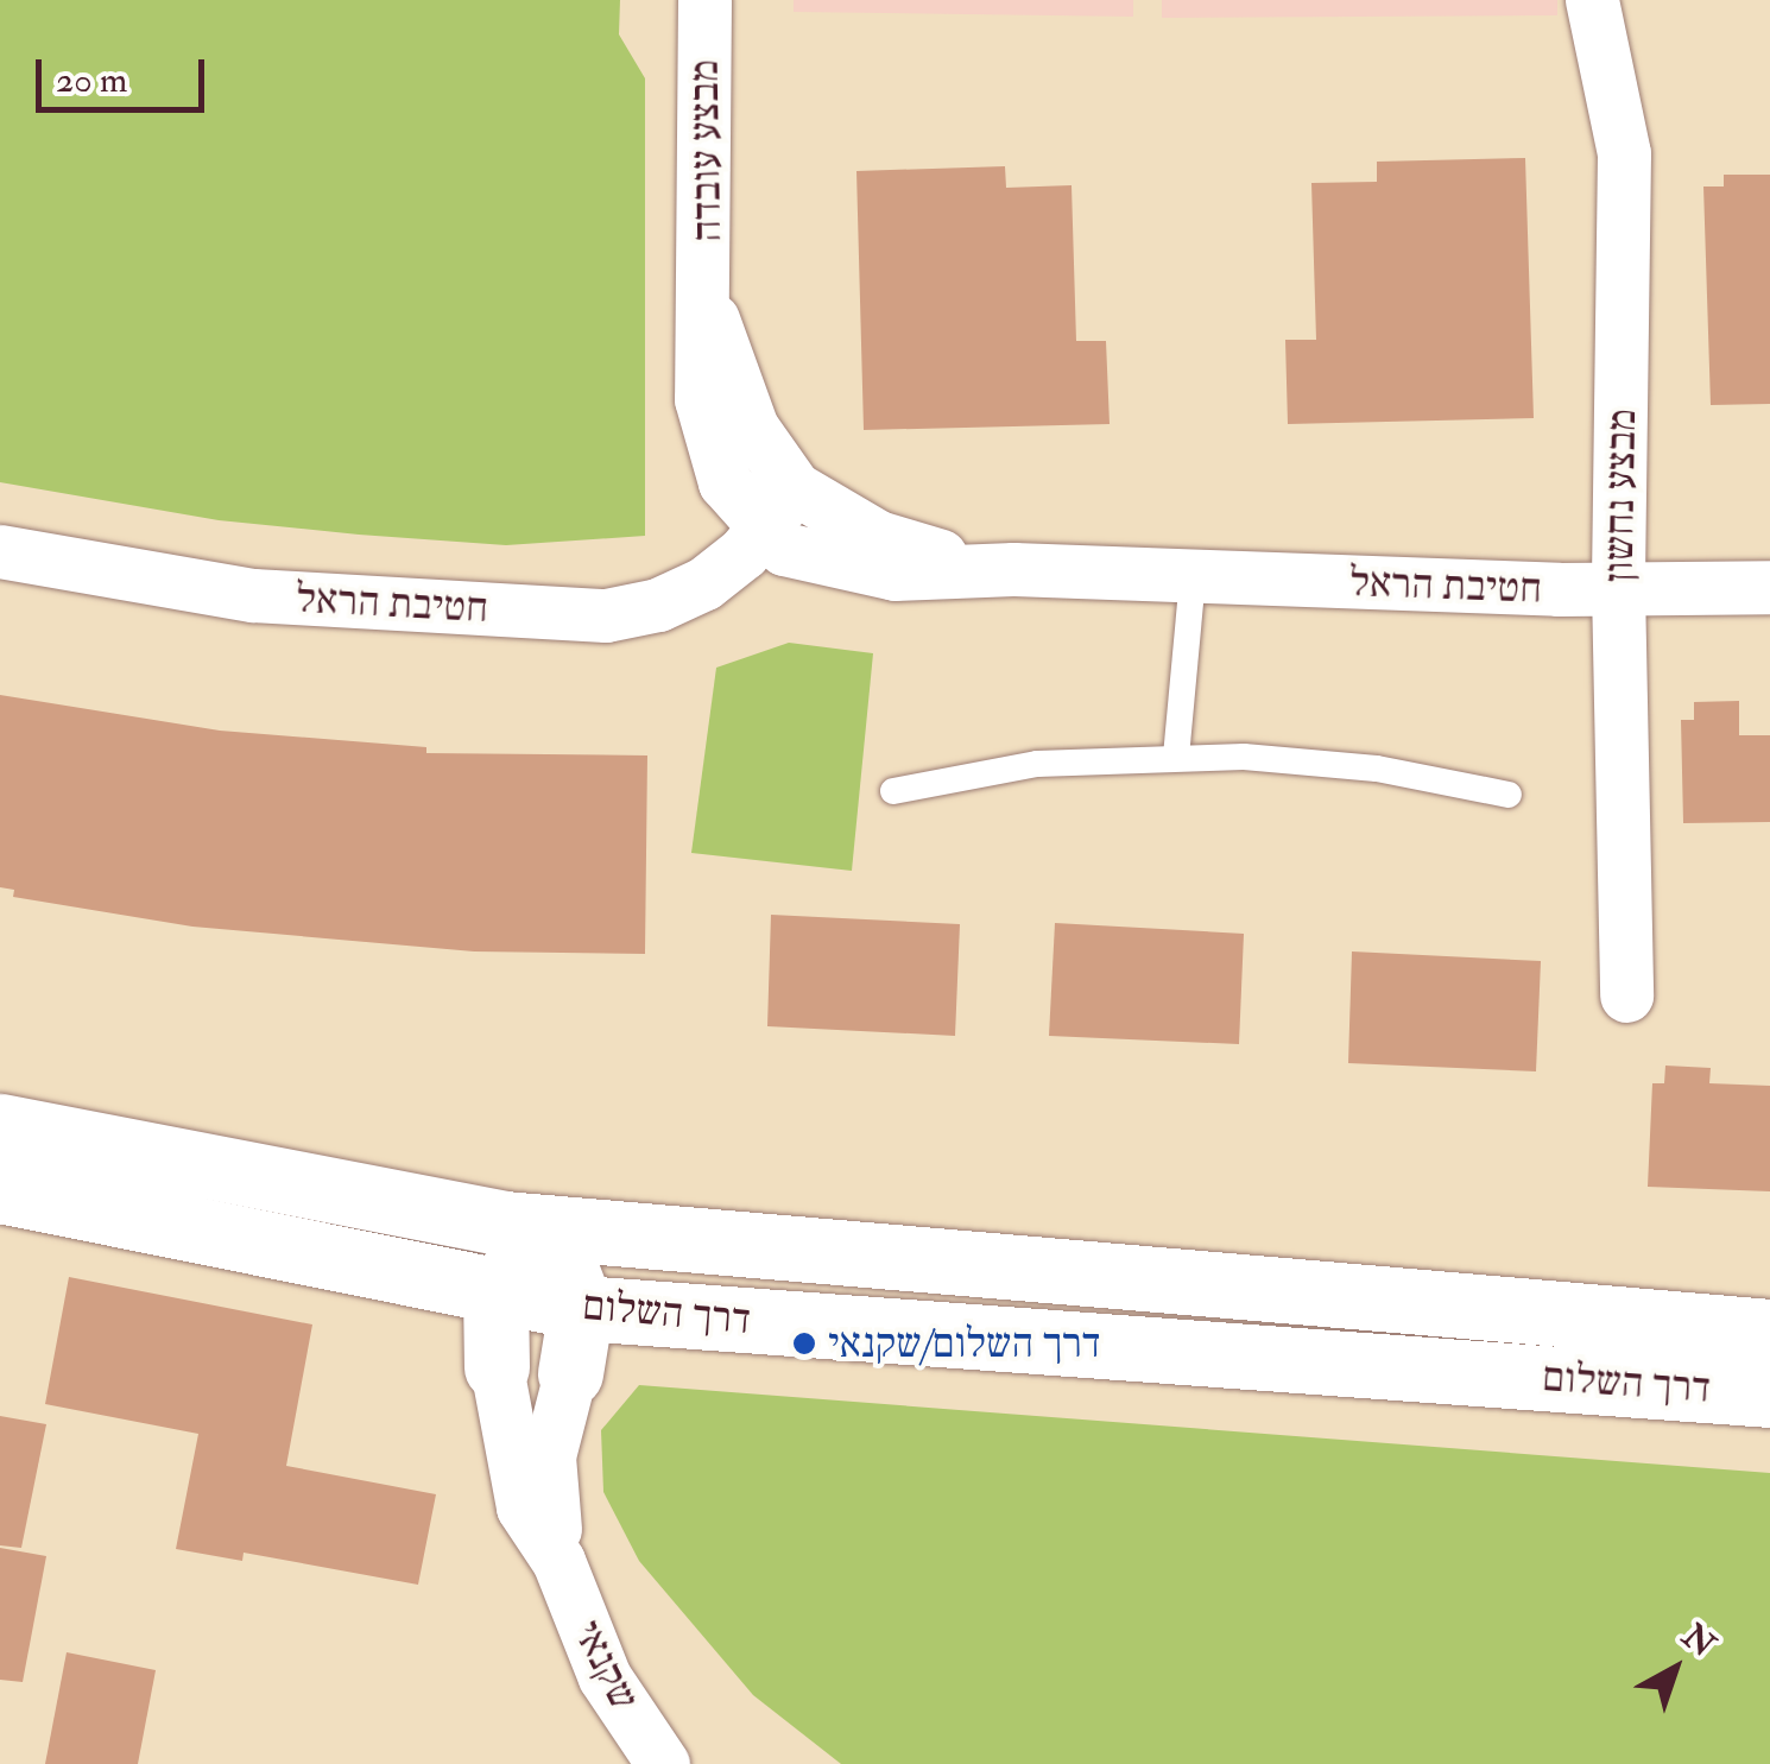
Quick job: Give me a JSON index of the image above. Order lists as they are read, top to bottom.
{
  "streets": {
    "street": [
      "מבצע עובדה",
      "מבצע נחשון",
      "חטיבת הראל",
      "דרך השלום",
      "שקנאי"
    ]
  },
  "crossings": [
    ["מבצע עובדה", "חטיבת הראל"],
    ["מבצע נחשון", "חטיבת הראל"]
  ],
  "places": ["דרך השלום/שקנאי"],
  "scale_bar": "20 m",
  "north": "top right"
}
